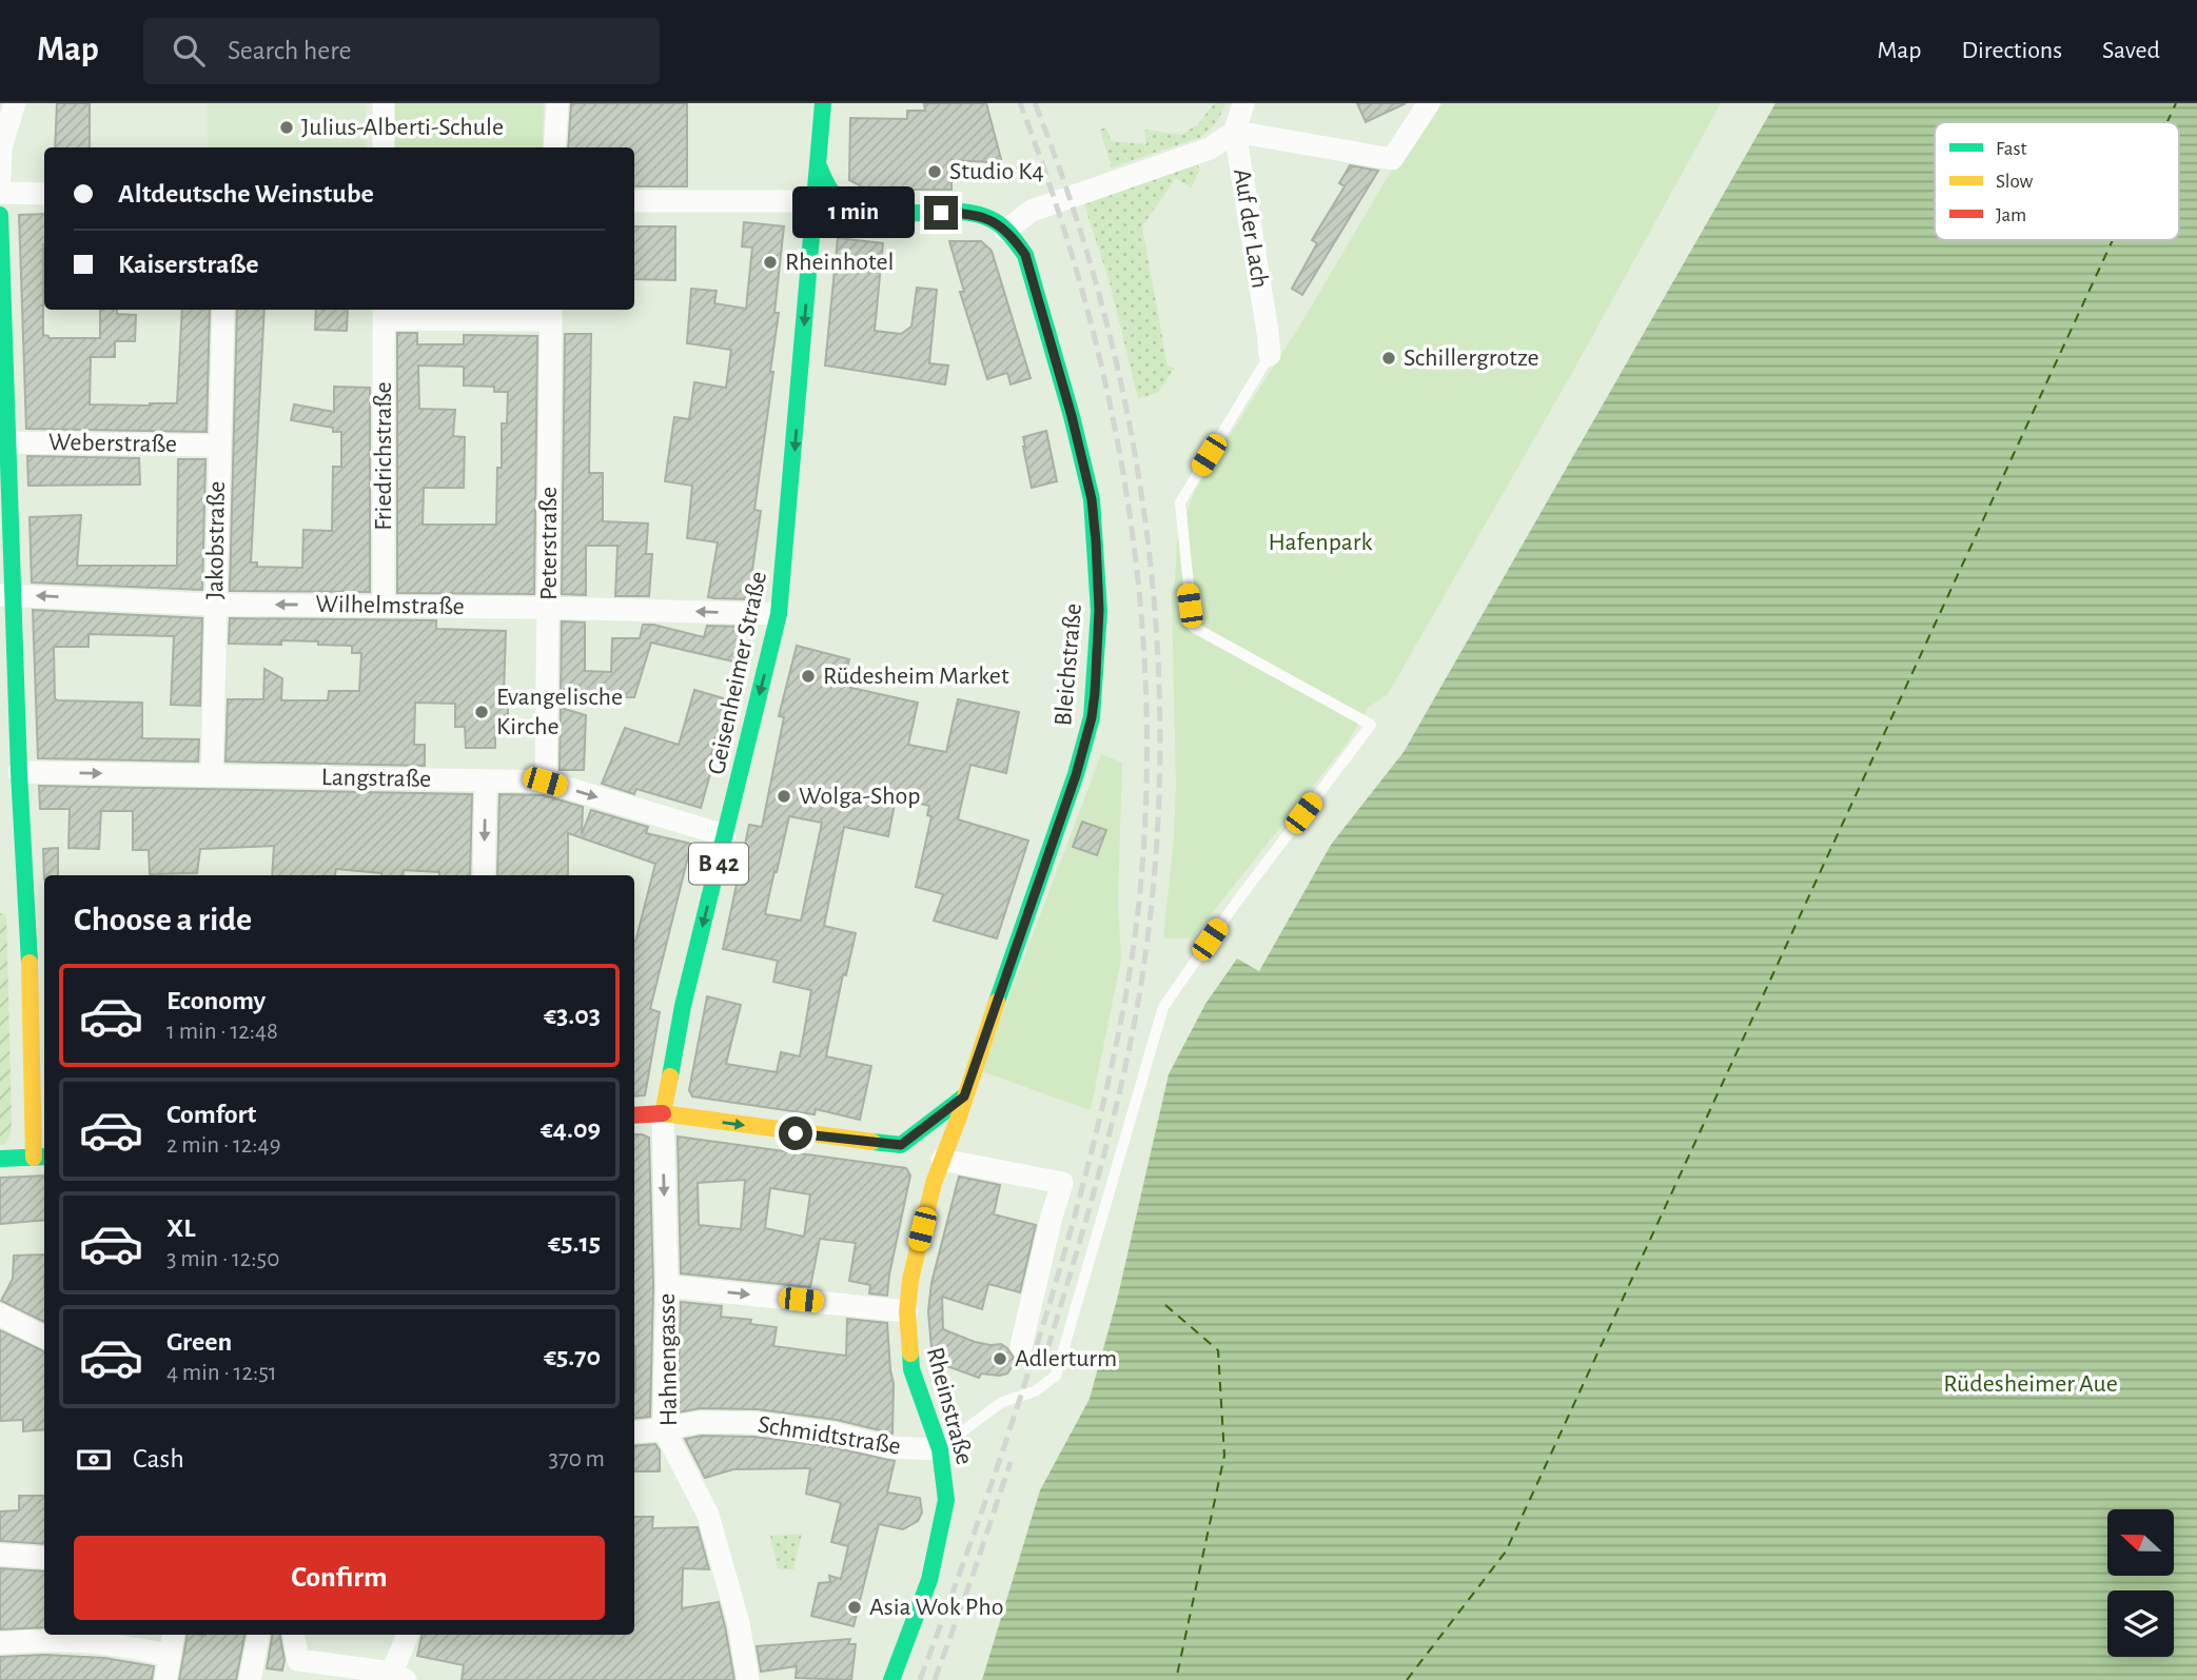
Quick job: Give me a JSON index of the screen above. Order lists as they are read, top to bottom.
{
  "streets": {
    "main road": [
      "Bleichstraße",
      "Geisenheimer Straße",
      "B 42",
      "Rheinstraße"
    ],
    "street": [
      "Auf der Lach",
      "Weberstraße",
      "Friedrichstraße",
      "Jakobstraße",
      "Peterstraße",
      "Wilhelmstraße",
      "Langstraße",
      "Hahnengasse",
      "Schmidtstraße"
    ]
  },
  "crossings": [
    ["Weberstraße", "Jakobstraße"],
    ["Friedrichstraße", "Wilhelmstraße"],
    ["Jakobstraße", "Wilhelmstraße"],
    ["Jakobstraße", "Langstraße"],
    ["Peterstraße", "Wilhelmstraße"],
    ["Peterstraße", "Langstraße"],
    ["Wilhelmstraße", "Geisenheimer Straße"],
    ["Bleichstraße", "B 42"],
    ["Bleichstraße", "Rheinstraße"],
    ["Geisenheimer Straße", "Langstraße"],
    ["Geisenheimer Straße", "B 42"],
    ["Geisenheimer Straße", "Hahnengasse"],
    ["Hahnengasse", "Schmidtstraße"],
    ["Rheinstraße", "Schmidtstraße"]
  ],
  "one_way": ["Wilhelmstraße", "Geisenheimer Straße", "Langstraße"],
  "parks": ["Hafenpark", "Rüdesheimer Aue"],
  "places": [
    "Julius-Alberti-Schule",
    "Studio K4",
    "Rheinhotel",
    "Schillergrotze",
    "Rüdesheim Market",
    "Evangelische Kirche",
    "Wolga-Shop",
    "Adlerturm",
    "Asia Wok Pho"
  ],
  "legend": ["Fast", "Slow", "Jam"],
  "north": "left",
  "page": {
    "header": "Map",
    "search": "Search here",
    "nav": ["Map", "Directions", "Saved"],
    "banner": ["Altdeutsche Weinstube", "Kaiserstraße"],
    "bubble": "1 min",
    "heading": "Choose a ride",
    "list": [
      {
        "name": "Economy",
        "note": "1 min · 12:48",
        "value": "€3.03"
      },
      {
        "name": "Comfort",
        "note": "2 min · 12:49",
        "value": "€4.09"
      },
      {
        "name": "XL",
        "note": "3 min · 12:50",
        "value": "€5.15"
      },
      {
        "name": "Green",
        "note": "4 min · 12:51",
        "value": "€5.70"
      }
    ],
    "pay": ["Cash", "370 m"],
    "buttons": "Confirm"
  }
}
